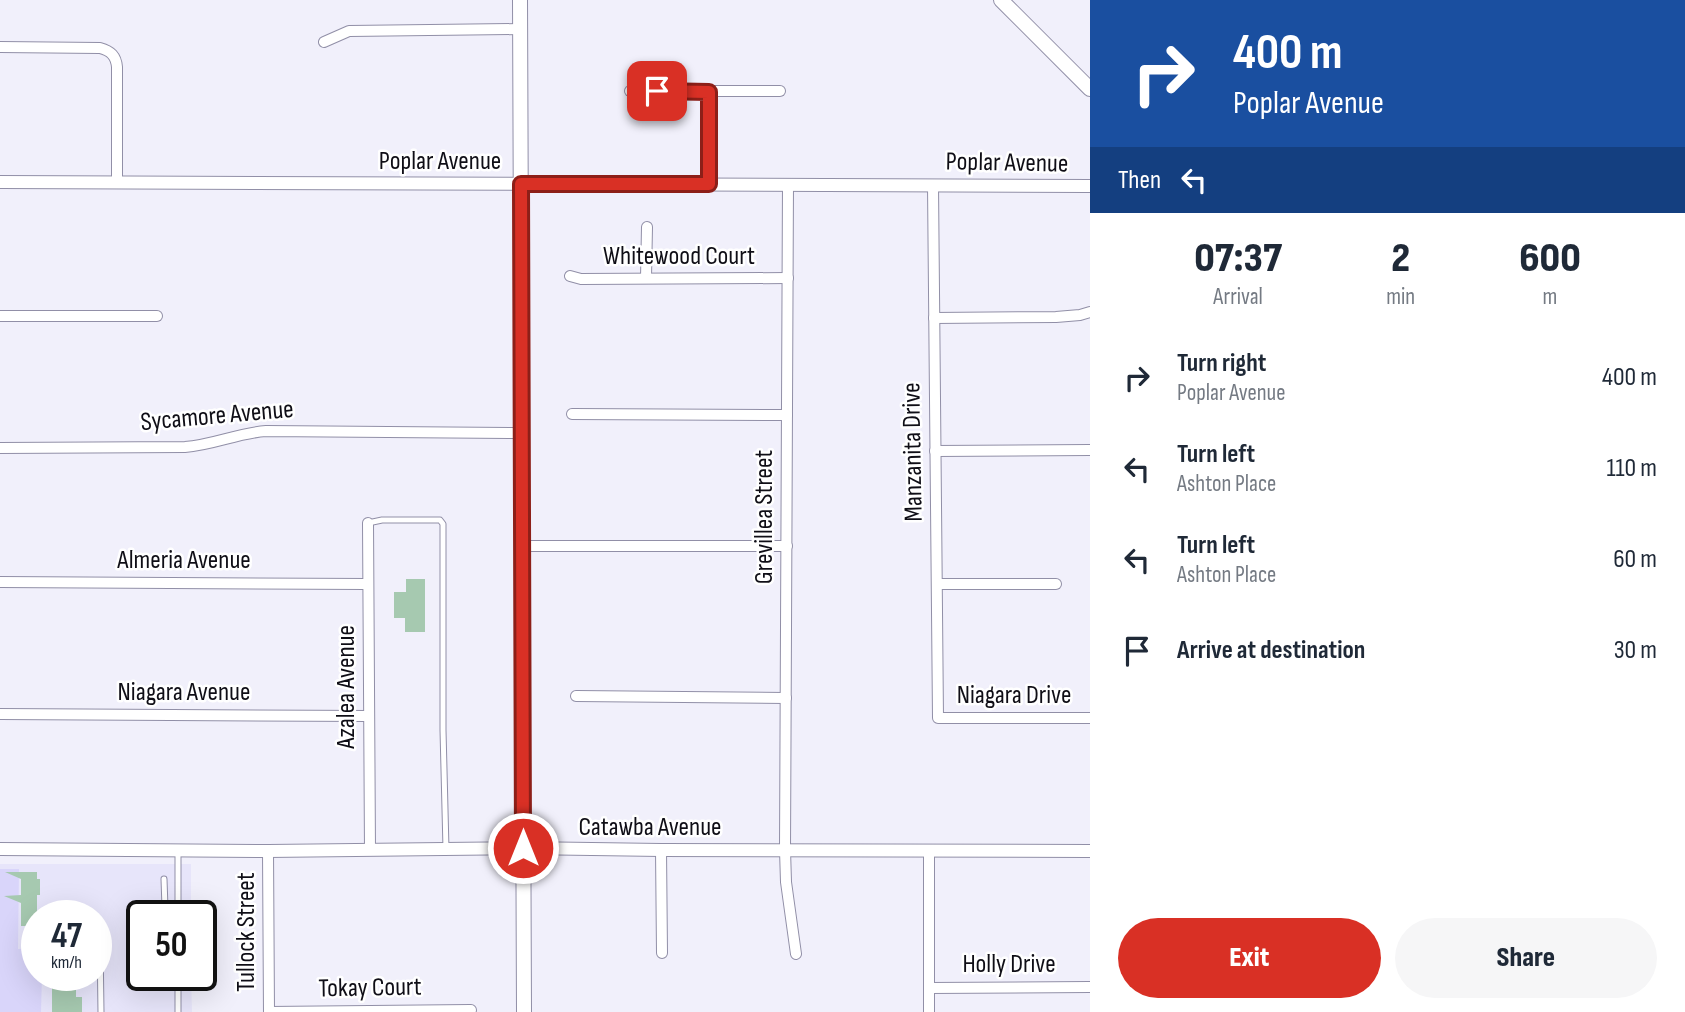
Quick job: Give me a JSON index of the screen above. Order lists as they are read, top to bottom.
{
  "streets": {
    "street": [
      "Poplar Avenue",
      "Whitewood Court",
      "Sycamore Avenue",
      "Manzanita Drive",
      "Grevillea Street",
      "Almeria Avenue",
      "Azalea Avenue",
      "Niagara Avenue",
      "Niagara Drive",
      "Catawba Avenue",
      "Tullock Street",
      "Holly Drive",
      "Tokay Court"
    ]
  },
  "crossings": [
    ["Poplar Avenue", "Manzanita Drive"],
    ["Poplar Avenue", "Grevillea Street"],
    ["Whitewood Court", "Grevillea Street"],
    ["Manzanita Drive", "Niagara Drive"],
    ["Grevillea Street", "Catawba Avenue"],
    ["Almeria Avenue", "Azalea Avenue"],
    ["Azalea Avenue", "Niagara Avenue"],
    ["Azalea Avenue", "Catawba Avenue"],
    ["Catawba Avenue", "Tullock Street"],
    ["Tullock Street", "Tokay Court"]
  ],
  "page": {
    "turn": ["400 m", "Poplar Avenue"],
    "then": "Then",
    "eta": [
      "07:37",
      "Arrival",
      "2",
      "min",
      "600",
      "m"
    ],
    "list": [
      {
        "name": "Turn right",
        "note": "Poplar Avenue",
        "value": "400 m"
      },
      {
        "name": "Turn left",
        "note": "Ashton Place",
        "value": "110 m"
      },
      {
        "name": "Turn left",
        "note": "Ashton Place",
        "value": "60 m"
      },
      {
        "name": "Arrive at destination",
        "value": "30 m"
      }
    ],
    "speed": "47 km/h",
    "limit": "50",
    "buttons": ["Exit", "Share"]
  }
}
